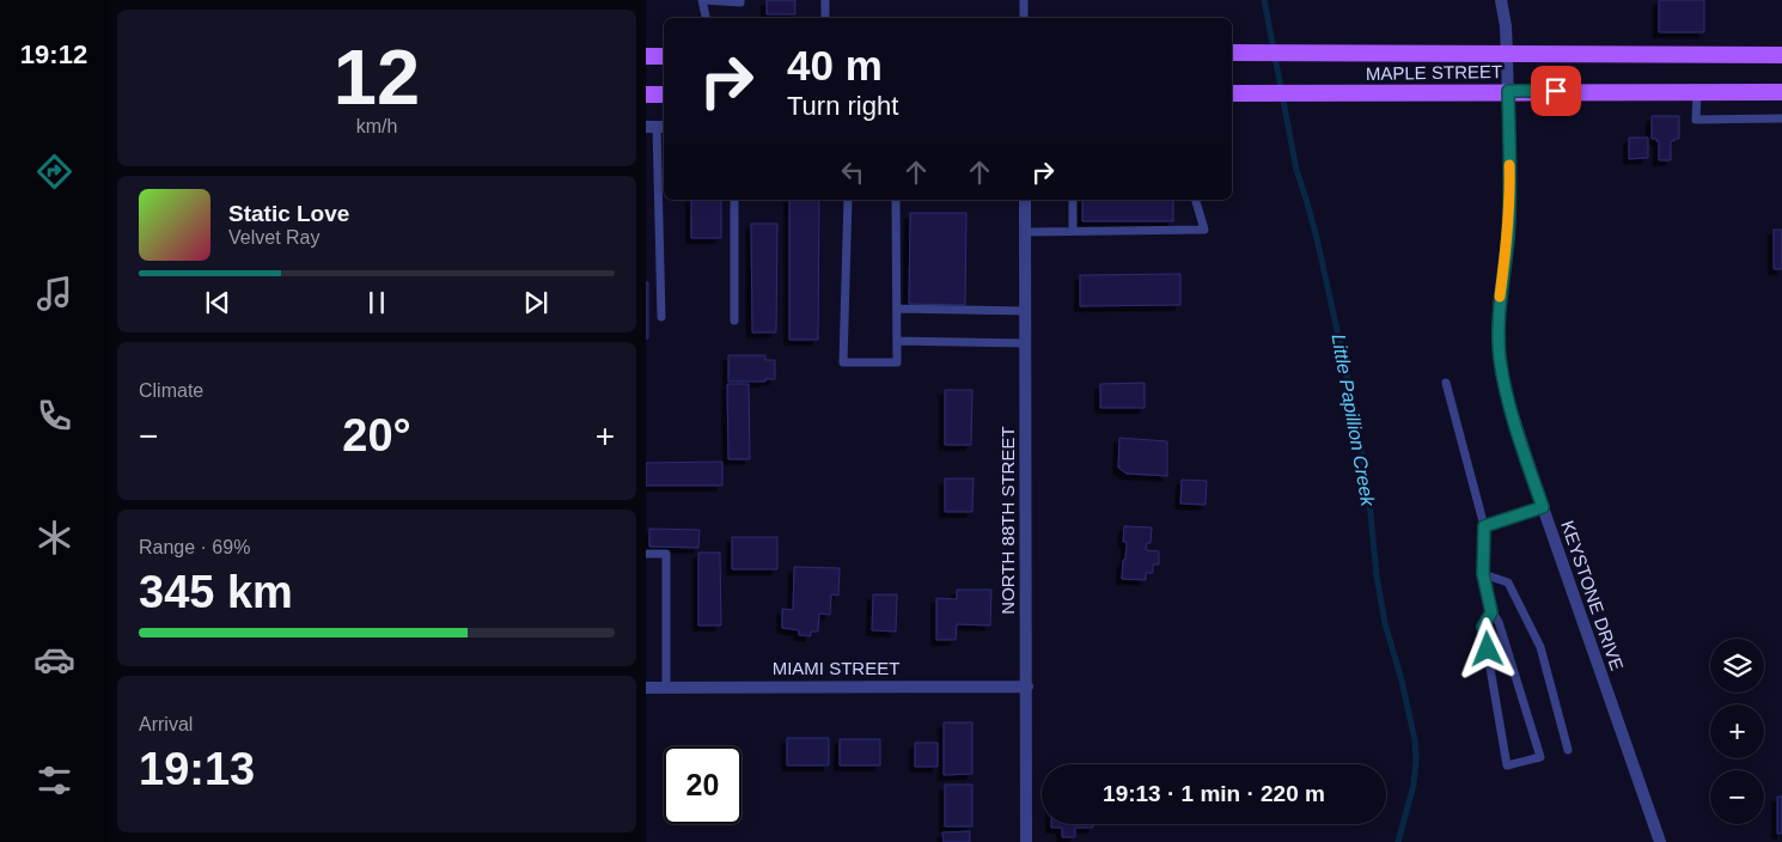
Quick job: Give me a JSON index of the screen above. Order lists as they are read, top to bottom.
{
  "streets": {
    "main road": ["MAPLE STREET"],
    "street": ["NORTH 88TH STREET", "KEYSTONE DRIVE", "MIAMI STREET"]
  },
  "crossings": [
    ["MAPLE STREET", "KEYSTONE DRIVE"],
    ["NORTH 88TH STREET", "MIAMI STREET"]
  ],
  "water": ["Little Papillion Creek"],
  "page": {
    "tabs": "19:12",
    "tile": [
      ["12", "km/h"],
      "Climate",
      ["Range · 69%", "345 km"],
      ["Arrival", "19:13"]
    ],
    "turn": ["40 m", "Turn right"],
    "song": ["Static Love", "Velvet Ray"],
    "heat": ["−", "20°", "+"],
    "map_buttons": ["+", "−"],
    "limit": "20",
    "trip": "19:13 · 1 min · 220 m"
  }
}
